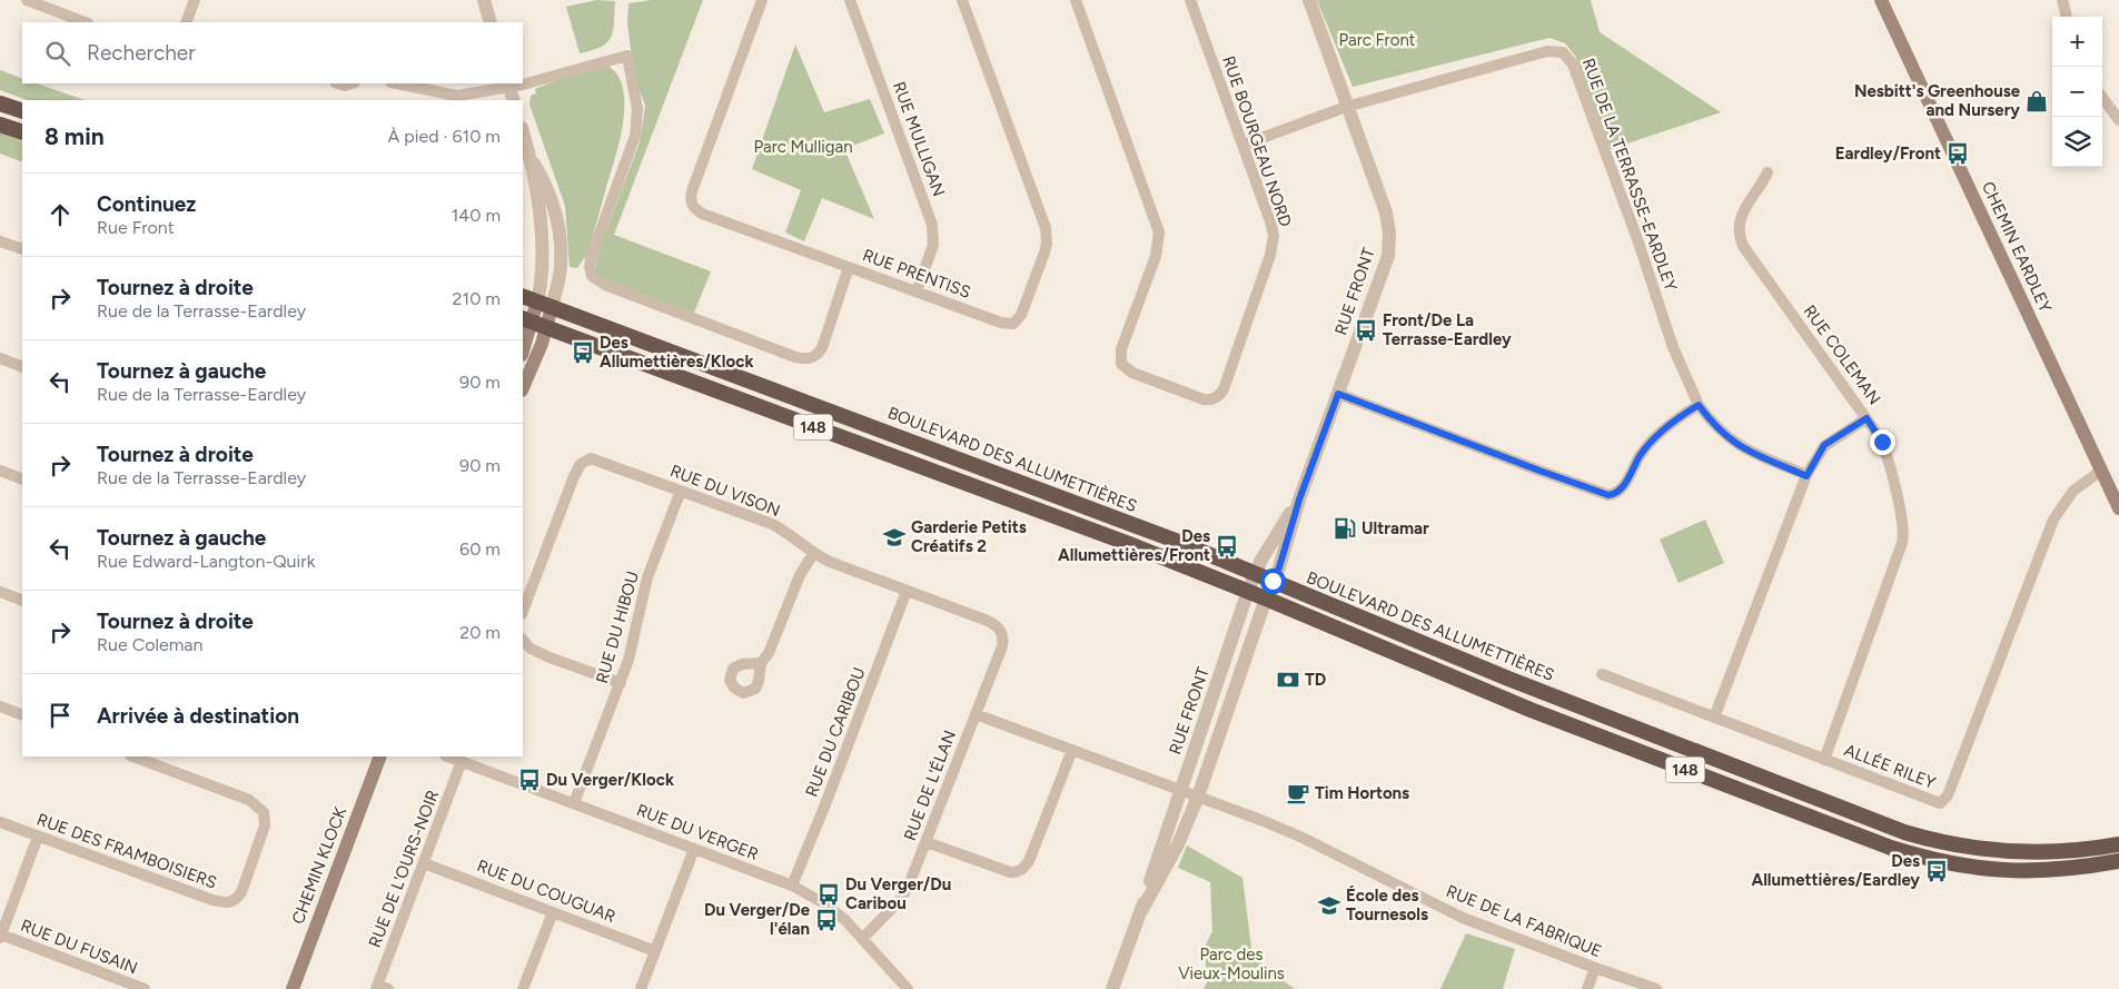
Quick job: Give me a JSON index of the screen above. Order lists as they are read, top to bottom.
{
  "streets": {
    "highway": ["148", "BOULEVARD DES ALLUMETTIÈRES"],
    "main road": ["CHEMIN EARDLEY", "CHEMIN KLOCK"],
    "street": [
      "RUE MULLIGAN",
      "RUE BOURGEAU NORD",
      "RUE DE LA TERRASSE-EARDLEY",
      "RUE PRENTISS",
      "RUE FRONT",
      "RUE COLEMAN",
      "RUE DU VISON",
      "RUE DU HIBOU",
      "RUE DU CARIBOU",
      "ALLÉE RILEY",
      "RUE DE L'ÉLAN",
      "RUE DU VERGER",
      "RUE DES FRAMBOISIERS",
      "RUE DE L'OURS-NOIR",
      "RUE DU COUGUAR",
      "RUE DE LA FABRIQUE",
      "RUE DU FUSAIN"
    ]
  },
  "crossings": [
    ["RUE MULLIGAN", "RUE PRENTISS"],
    ["RUE BOURGEAU NORD", "RUE DE LA TERRASSE-EARDLEY"],
    ["RUE DE LA TERRASSE-EARDLEY", "RUE FRONT"],
    ["CHEMIN EARDLEY", "ALLÉE RILEY"],
    ["RUE FRONT", "148"],
    ["RUE FRONT", "BOULEVARD DES ALLUMETTIÈRES"],
    ["RUE FRONT", "RUE DE LA FABRIQUE"],
    ["RUE COLEMAN", "ALLÉE RILEY"],
    ["RUE DU VISON", "RUE DU HIBOU"],
    ["RUE DU VISON", "RUE DU CARIBOU"],
    ["RUE DU VISON", "RUE DE L'ÉLAN"],
    ["RUE DU HIBOU", "RUE DU VERGER"],
    ["RUE DU CARIBOU", "RUE DU VERGER"],
    ["RUE DE L'ÉLAN", "RUE DU VERGER"],
    ["RUE DE L'ÉLAN", "RUE DE LA FABRIQUE"],
    ["RUE DU VERGER", "RUE DE L'OURS-NOIR"],
    ["RUE DE L'OURS-NOIR", "RUE DU COUGUAR"]
  ],
  "parks": ["Parc Front", "Parc Mulligan", "Parc des Vieux-Moulins"],
  "places": {
    "shop": ["Nesbitt's Greenhouse and Nursery"],
    "bus stop": [
      "Eardley/Front",
      "Front/De La Terrasse-Eardley",
      "Des Allumettières/Klock",
      "Des Allumettières/Front",
      "Du Verger/Klock",
      "Des Allumettières/Eardley",
      "Du Verger/Du Caribou",
      "Du Verger/De l'élan"
    ],
    "fuel station": ["Ultramar"],
    "school or university": ["Garderie Petits Créatifs 2", "École des Tournesols"],
    "bank": ["TD"],
    "cafe": ["Tim Hortons"]
  },
  "page": {
    "map_buttons": ["+", "−"],
    "search": "Rechercher",
    "heading": ["8 min", "À pied · 610 m"],
    "list": [
      ["Continuez", "Rue Front", "140 m"],
      ["Tournez à droite", "Rue de la Terrasse-Eardley", "210 m"],
      ["Tournez à gauche", "Rue de la Terrasse-Eardley", "90 m"],
      ["Tournez à droite", "Rue de la Terrasse-Eardley", "90 m"],
      ["Tournez à gauche", "Rue Edward-Langton-Quirk", "60 m"],
      ["Tournez à droite", "Rue Coleman", "20 m"],
      "Arrivée à destination"
    ]
  }
}
